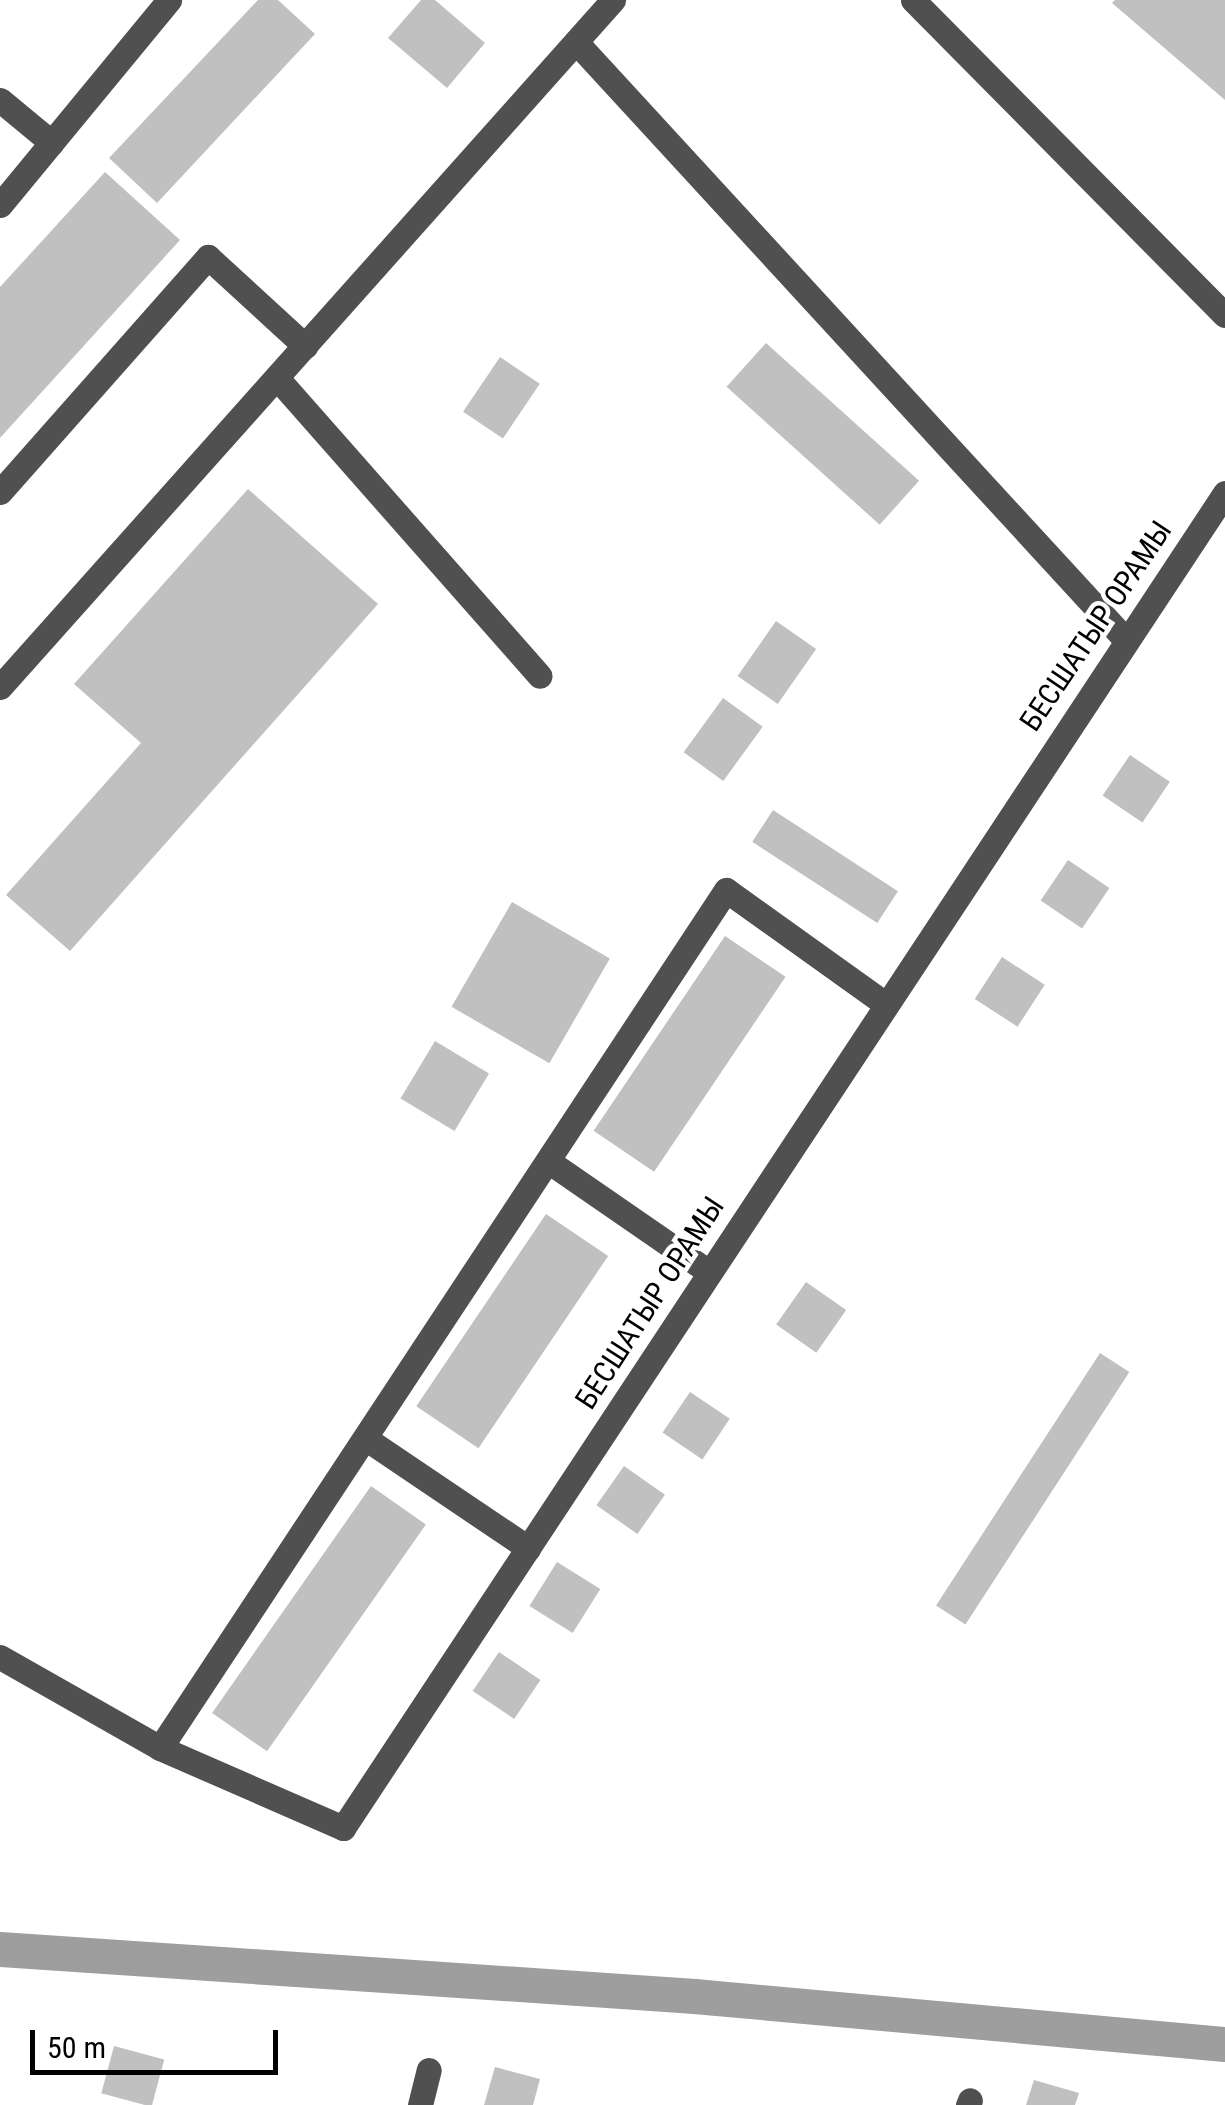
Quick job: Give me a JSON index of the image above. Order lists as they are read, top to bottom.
{
  "streets": {
    "street": ["БЕСШАТЫР ОРАМЫ"]
  },
  "scale_bar": "50 m"
}
